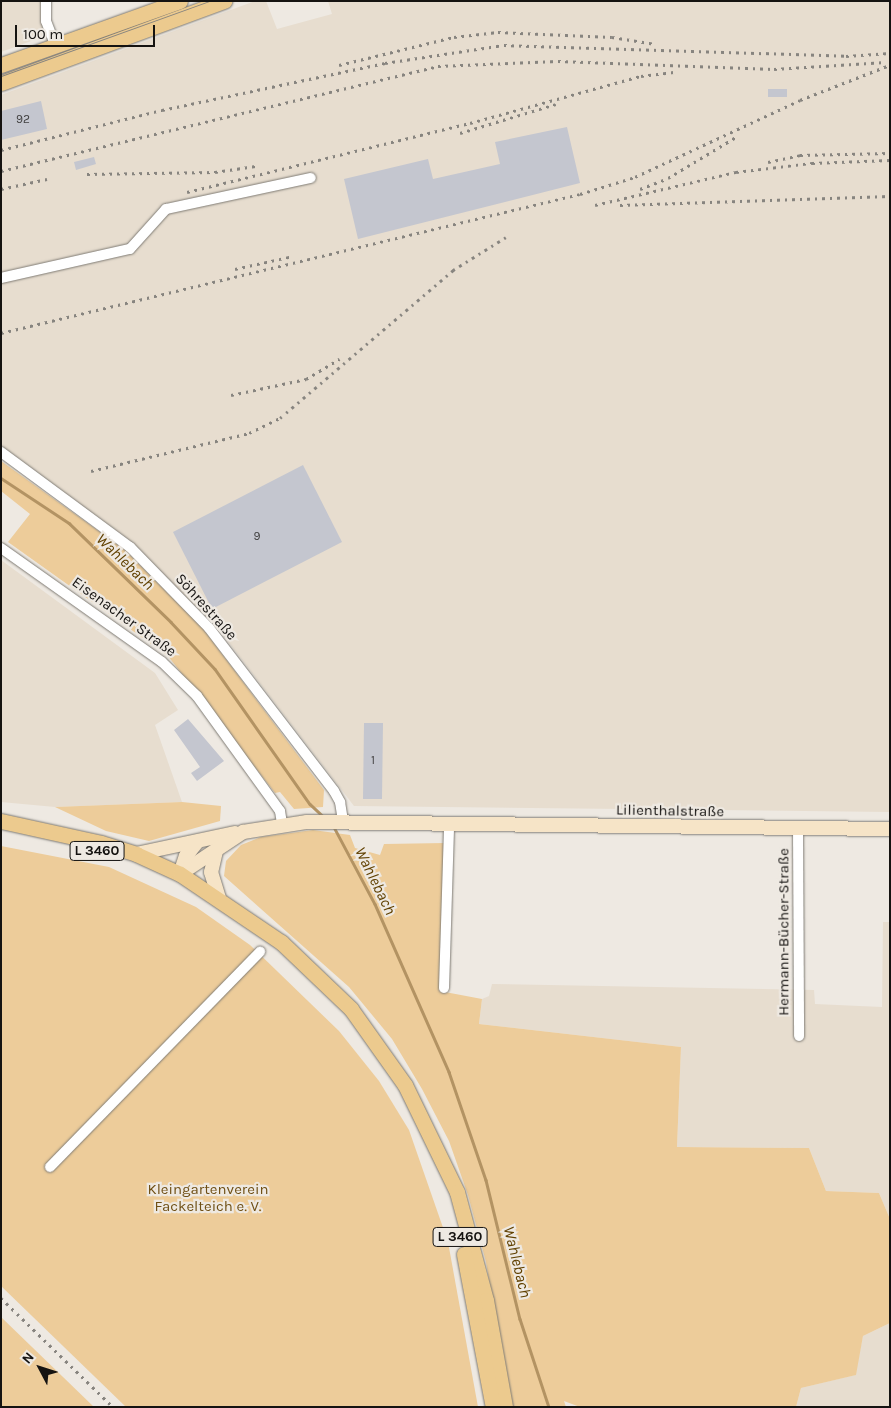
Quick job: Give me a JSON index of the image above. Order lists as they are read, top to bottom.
{
  "streets": {
    "main road": ["Lilienthalstraße", "L 3460"],
    "street": ["Söhrestraße", "Eisenacher Straße", "Hermann-Bücher-Straße"]
  },
  "crossings": [
    ["Söhrestraße", "Lilienthalstraße"],
    ["Eisenacher Straße", "Lilienthalstraße"],
    ["Lilienthalstraße", "L 3460"],
    ["Lilienthalstraße", "Hermann-Bücher-Straße"]
  ],
  "water": ["Wahlebach"],
  "parks": ["Kleingartenverein Fackelteich e. V."],
  "house_numbers": ["92", "9", "1"],
  "scale_bar": "100 m",
  "north": "top left"
}
